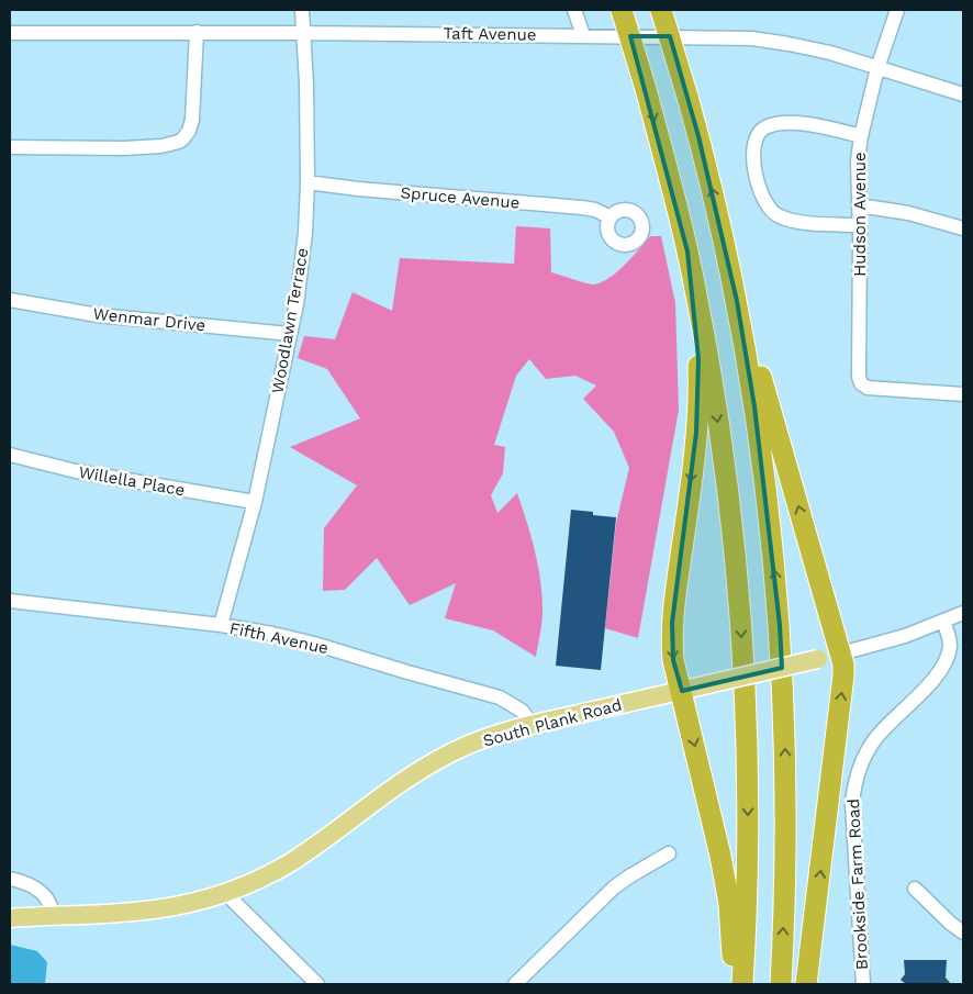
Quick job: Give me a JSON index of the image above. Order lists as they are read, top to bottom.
{
  "streets": {
    "main road": ["South Plank Road"],
    "street": [
      "Taft Avenue",
      "Spruce Avenue",
      "Hudson Avenue",
      "Wenmar Drive",
      "Woodlawn Terrace",
      "Willella Place",
      "Fifth Avenue",
      "Brookside Farm Road"
    ]
  },
  "crossings": [
    ["Taft Avenue", "Hudson Avenue"],
    ["Taft Avenue", "Woodlawn Terrace"],
    ["Spruce Avenue", "Woodlawn Terrace"],
    ["Wenmar Drive", "Woodlawn Terrace"],
    ["Woodlawn Terrace", "Willella Place"],
    ["Woodlawn Terrace", "Fifth Avenue"],
    ["Fifth Avenue", "South Plank Road"],
    ["South Plank Road", "Brookside Farm Road"]
  ]
}
